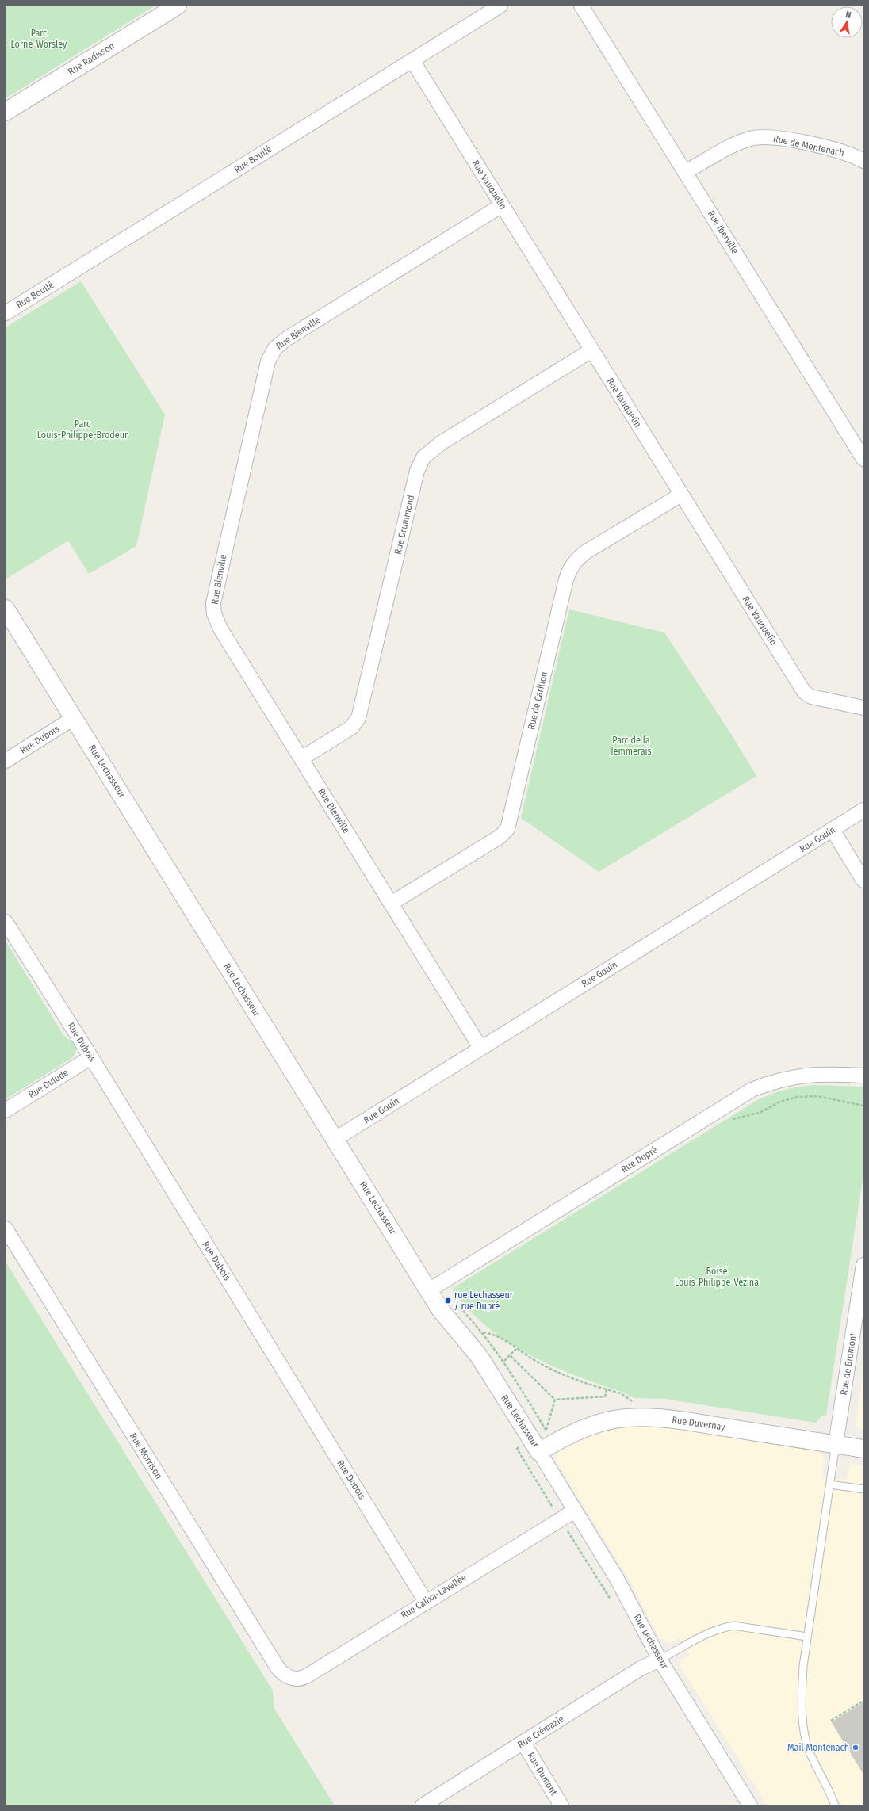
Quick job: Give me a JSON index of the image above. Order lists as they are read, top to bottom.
{
  "streets": {
    "street": [
      "Rue Radisson",
      "Rue de Montenach",
      "Rue Boullé",
      "Rue Vauquelin",
      "Rue Iberville",
      "Rue Bienville",
      "Rue Drummond",
      "Rue de Carillon",
      "Rue Dubois",
      "Rue Lechasseur",
      "Rue Gouin",
      "Rue Dulude",
      "Rue Dupré",
      "Rue de Bromont",
      "Rue Duvernay",
      "Rue Morrison",
      "Rue Calixa-Lavallée",
      "Rue Crémazie",
      "Rue Dumont"
    ]
  },
  "crossings": [
    ["Rue de Montenach", "Rue Iberville"],
    ["Rue Boullé", "Rue Vauquelin"],
    ["Rue Vauquelin", "Rue Bienville"],
    ["Rue Vauquelin", "Rue Drummond"],
    ["Rue Vauquelin", "Rue de Carillon"],
    ["Rue Bienville", "Rue Drummond"],
    ["Rue Bienville", "Rue de Carillon"],
    ["Rue Bienville", "Rue Gouin"],
    ["Rue Dubois", "Rue Lechasseur"],
    ["Rue Dubois", "Rue Dulude"],
    ["Rue Dubois", "Rue Calixa-Lavallée"],
    ["Rue Lechasseur", "Rue Gouin"],
    ["Rue Lechasseur", "Rue Dupré"],
    ["Rue Lechasseur", "Rue Duvernay"],
    ["Rue Lechasseur", "Rue Calixa-Lavallée"],
    ["Rue Lechasseur", "Rue Crémazie"],
    ["Rue de Bromont", "Rue Duvernay"],
    ["Rue Morrison", "Rue Calixa-Lavallée"],
    ["Rue Crémazie", "Rue Dumont"]
  ],
  "parks": [
    "Parc Lorne-Worsley",
    "Parc Louis-Philippe-Brodeur",
    "Parc de la Jemmerais",
    "Boisé Louis-Philippe-Vézina"
  ],
  "places": {
    "transit": ["rue Lechasseur / rue Dupré"],
    "other": ["Mail Montenach"]
  },
  "north": "top"
}
